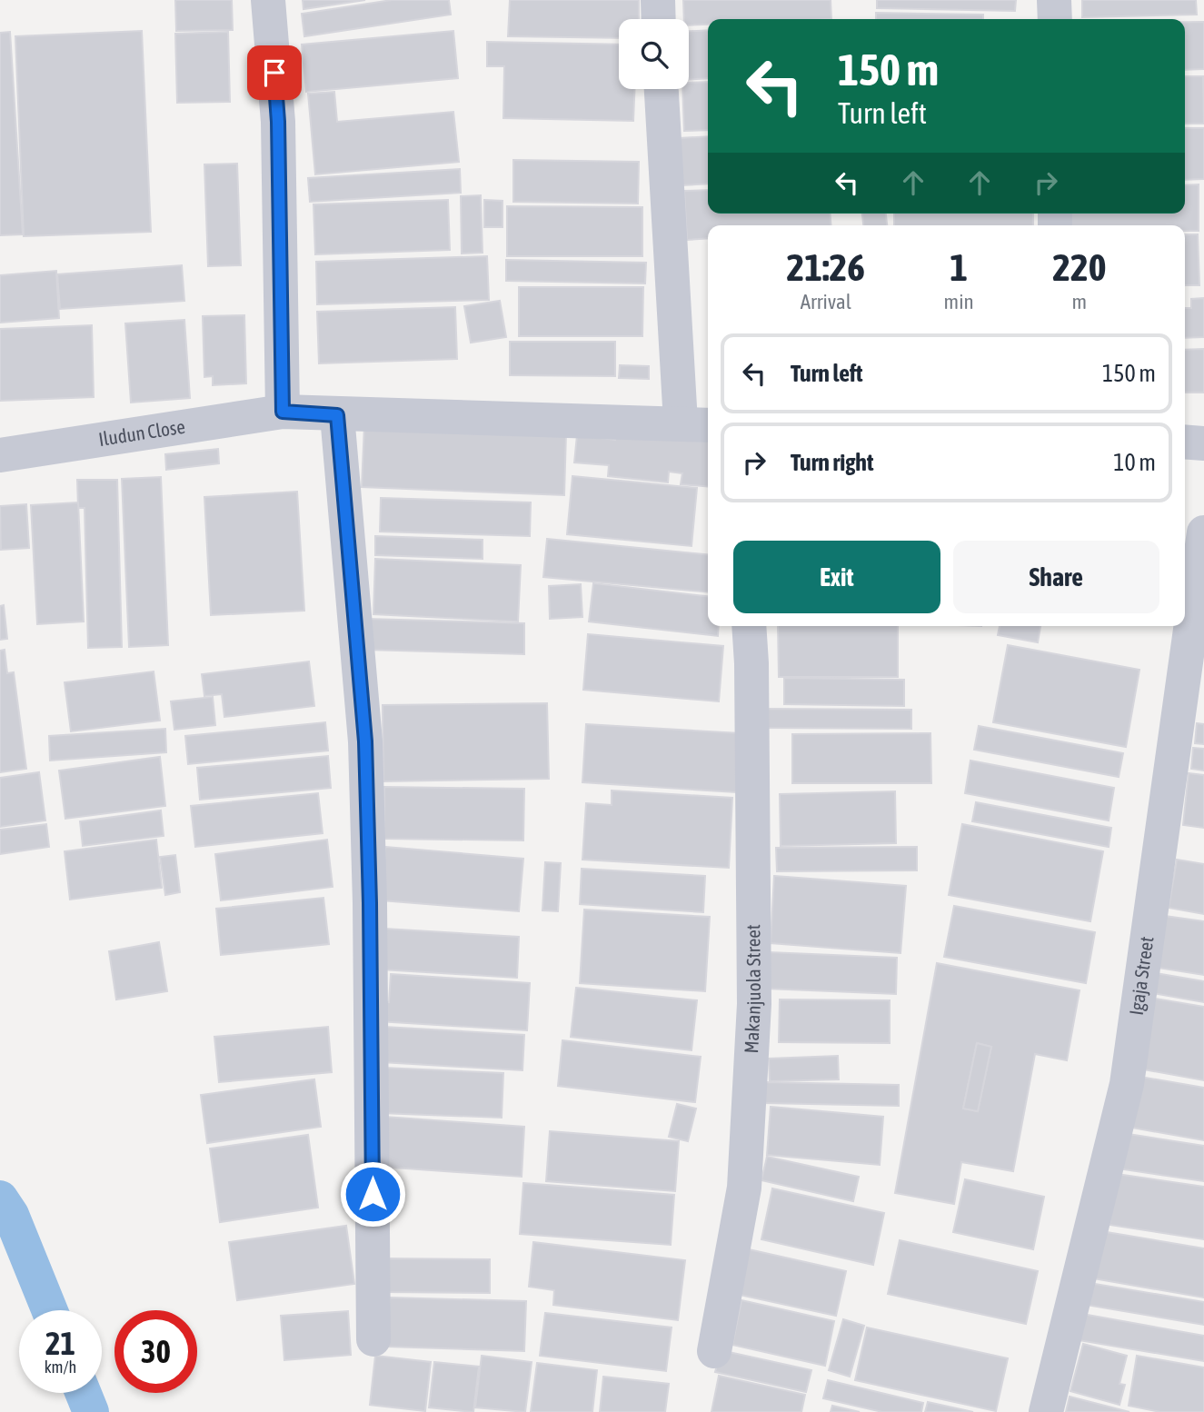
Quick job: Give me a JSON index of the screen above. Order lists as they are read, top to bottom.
{
  "streets": {
    "street": ["Iludun Close", "Igaja Street", "Makanjuola Street"]
  },
  "page": {
    "turn": ["150 m", "Turn left"],
    "eta": [
      "21:26",
      "Arrival",
      "1",
      "min",
      "220",
      "m"
    ],
    "list": [
      {
        "name": "Turn left",
        "value": "150 m"
      },
      {
        "name": "Turn right",
        "value": "10 m"
      }
    ],
    "buttons": ["Exit", "Share"],
    "speed": "21 km/h",
    "limit": "30"
  }
}
